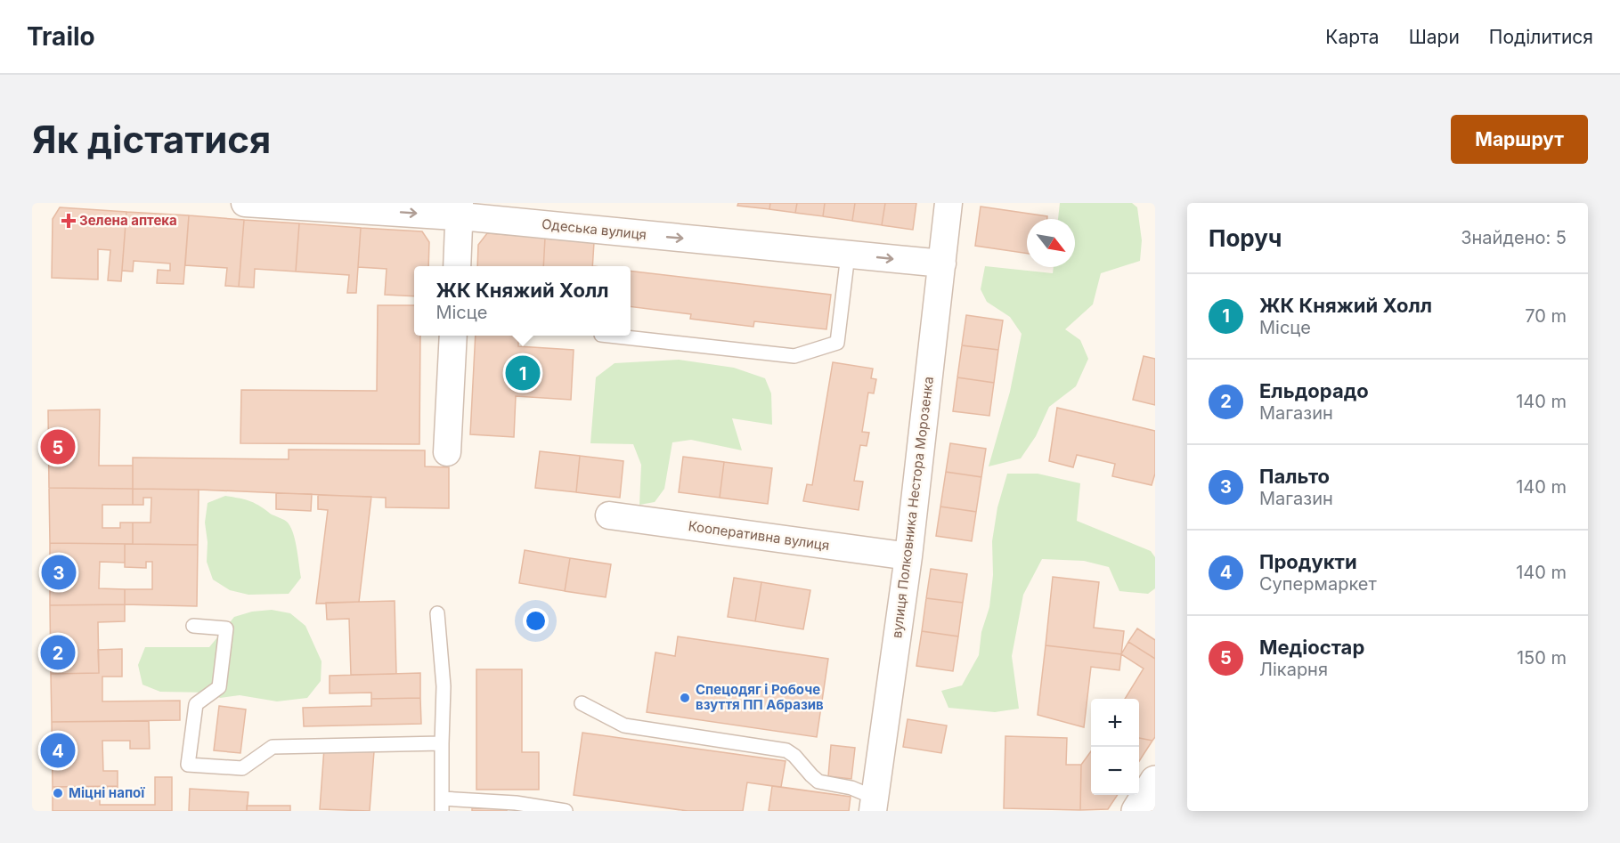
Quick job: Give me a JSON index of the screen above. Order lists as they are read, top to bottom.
{
  "streets": {
    "street": ["Одеська вулиця", "вулиця Полковника Нестора Морозенка", "Кооперативна вулиця"]
  },
  "crossings": [
    ["Одеська вулиця", "вулиця Полковника Нестора Морозенка"],
    ["вулиця Полковника Нестора Морозенка", "Кооперативна вулиця"]
  ],
  "one_way": ["Одеська вулиця"],
  "places": {
    "health": ["Зелена аптека"],
    "other": ["Спецодяг і Робоче взуття ПП Абразив", "Міцні напої"]
  },
  "north": "bottom right",
  "page": {
    "header": "Trailo",
    "nav": ["Карта", "Шари", "Поділитися"],
    "buttons": "Маршрут",
    "title": "Як дістатися",
    "heading": ["Поруч", "Знайдено: 5"],
    "popup": ["ЖК Княжий Холл", "Місце"],
    "list": [
      {
        "mark": "1",
        "name": "ЖК Княжий Холл",
        "note": "Місце",
        "value": "70 m"
      },
      {
        "mark": "2",
        "name": "Ельдорадо",
        "note": "Магазин",
        "value": "140 m"
      },
      {
        "mark": "3",
        "name": "Пальто",
        "note": "Магазин",
        "value": "140 m"
      },
      {
        "mark": "4",
        "name": "Продукти",
        "note": "Супермаркет",
        "value": "140 m"
      },
      {
        "mark": "5",
        "name": "Медіостар",
        "note": "Лікарня",
        "value": "150 m"
      }
    ],
    "pins": [
      "1",
      "5",
      "3",
      "2",
      "4"
    ],
    "map_buttons": ["+", "−"]
  }
}
